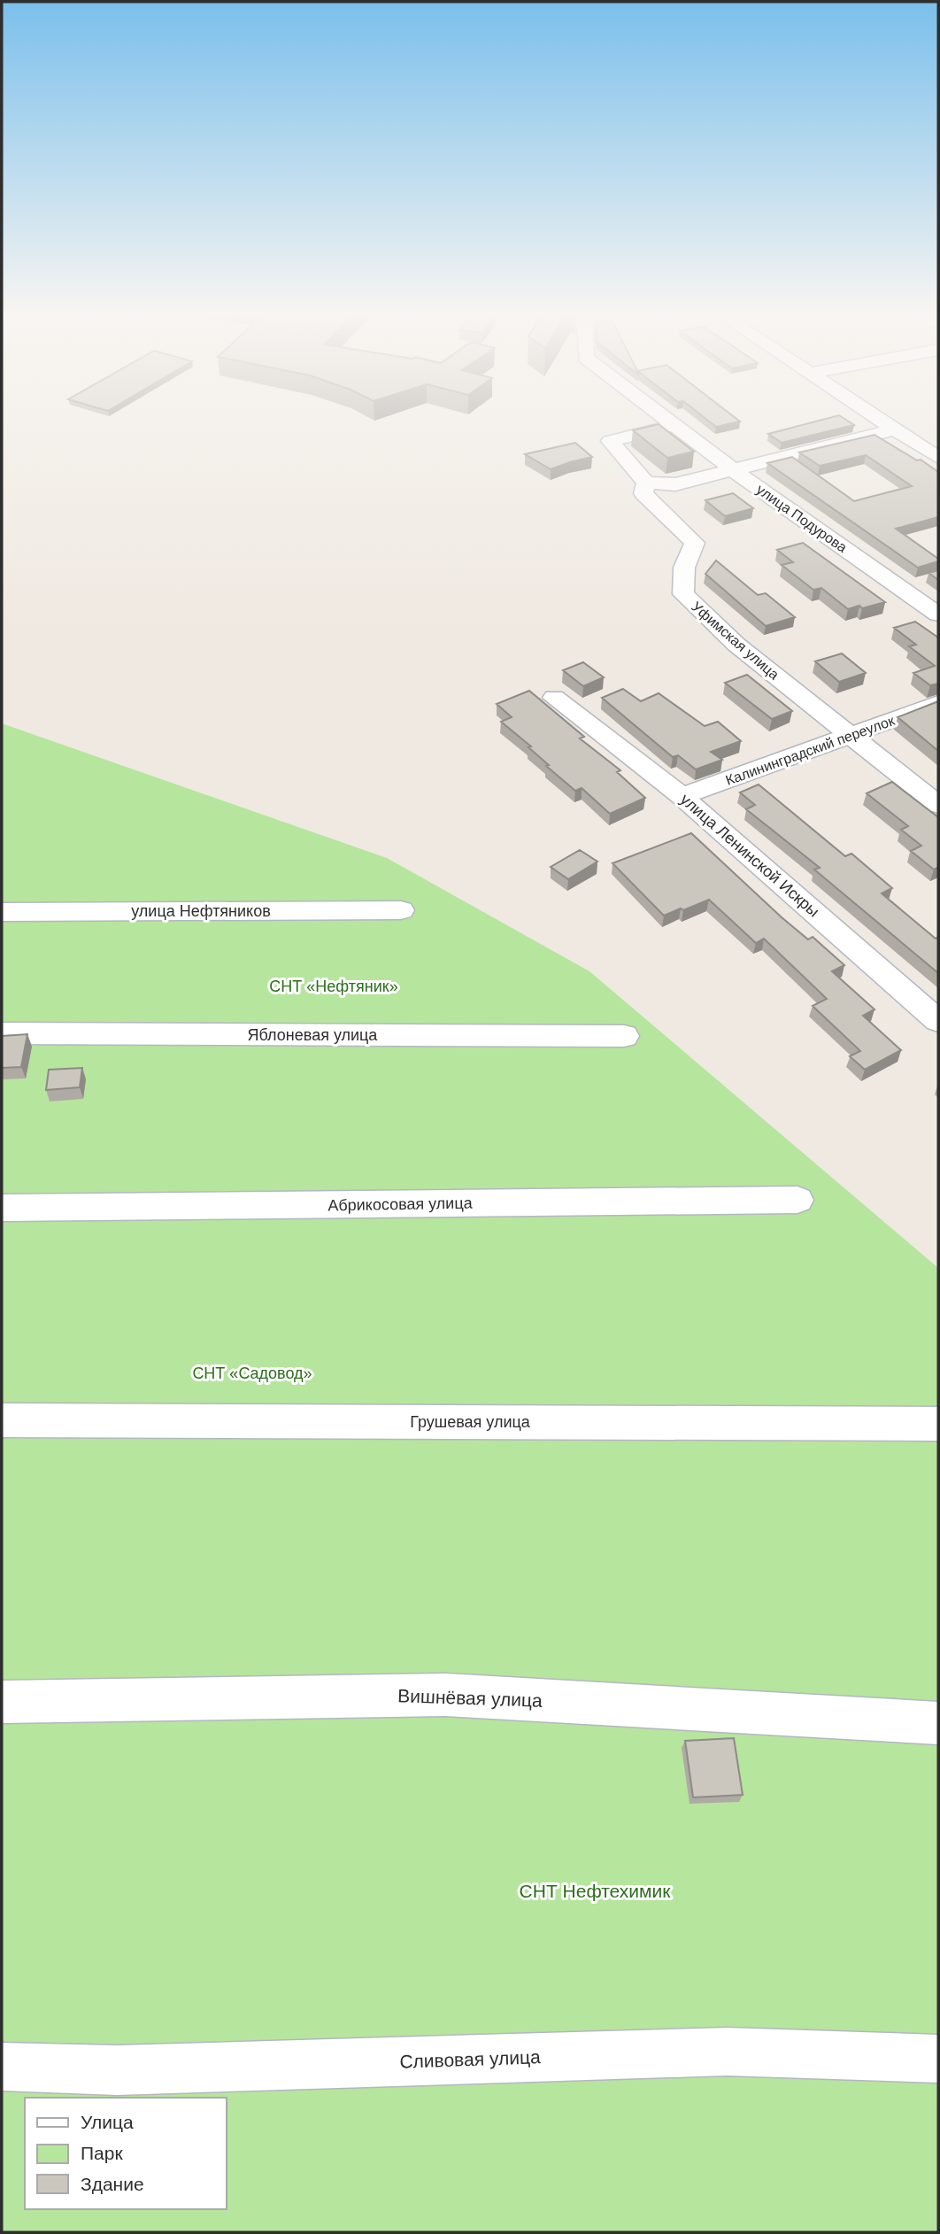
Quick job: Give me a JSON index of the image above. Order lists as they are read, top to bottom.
{
  "streets": {
    "street": [
      "улица Подурова",
      "Уфимская улица",
      "Калининградский переулок",
      "улица Ленинской Искры",
      "улица Нефтяников",
      "Яблоневая улица",
      "Абрикосовая улица",
      "Грушевая улица",
      "Вишнёвая улица",
      "Сливовая улица"
    ]
  },
  "crossings": [
    ["улица Подурова", "Уфимская улица"],
    ["Уфимская улица", "Калининградский переулок"],
    ["Калининградский переулок", "улица Ленинской Искры"]
  ],
  "parks": ["СНТ «Нефтяник»", "СНТ «Садовод»", "СНТ Нефтехимик"],
  "legend": ["Улица", "Парк", "Здание"]
}
